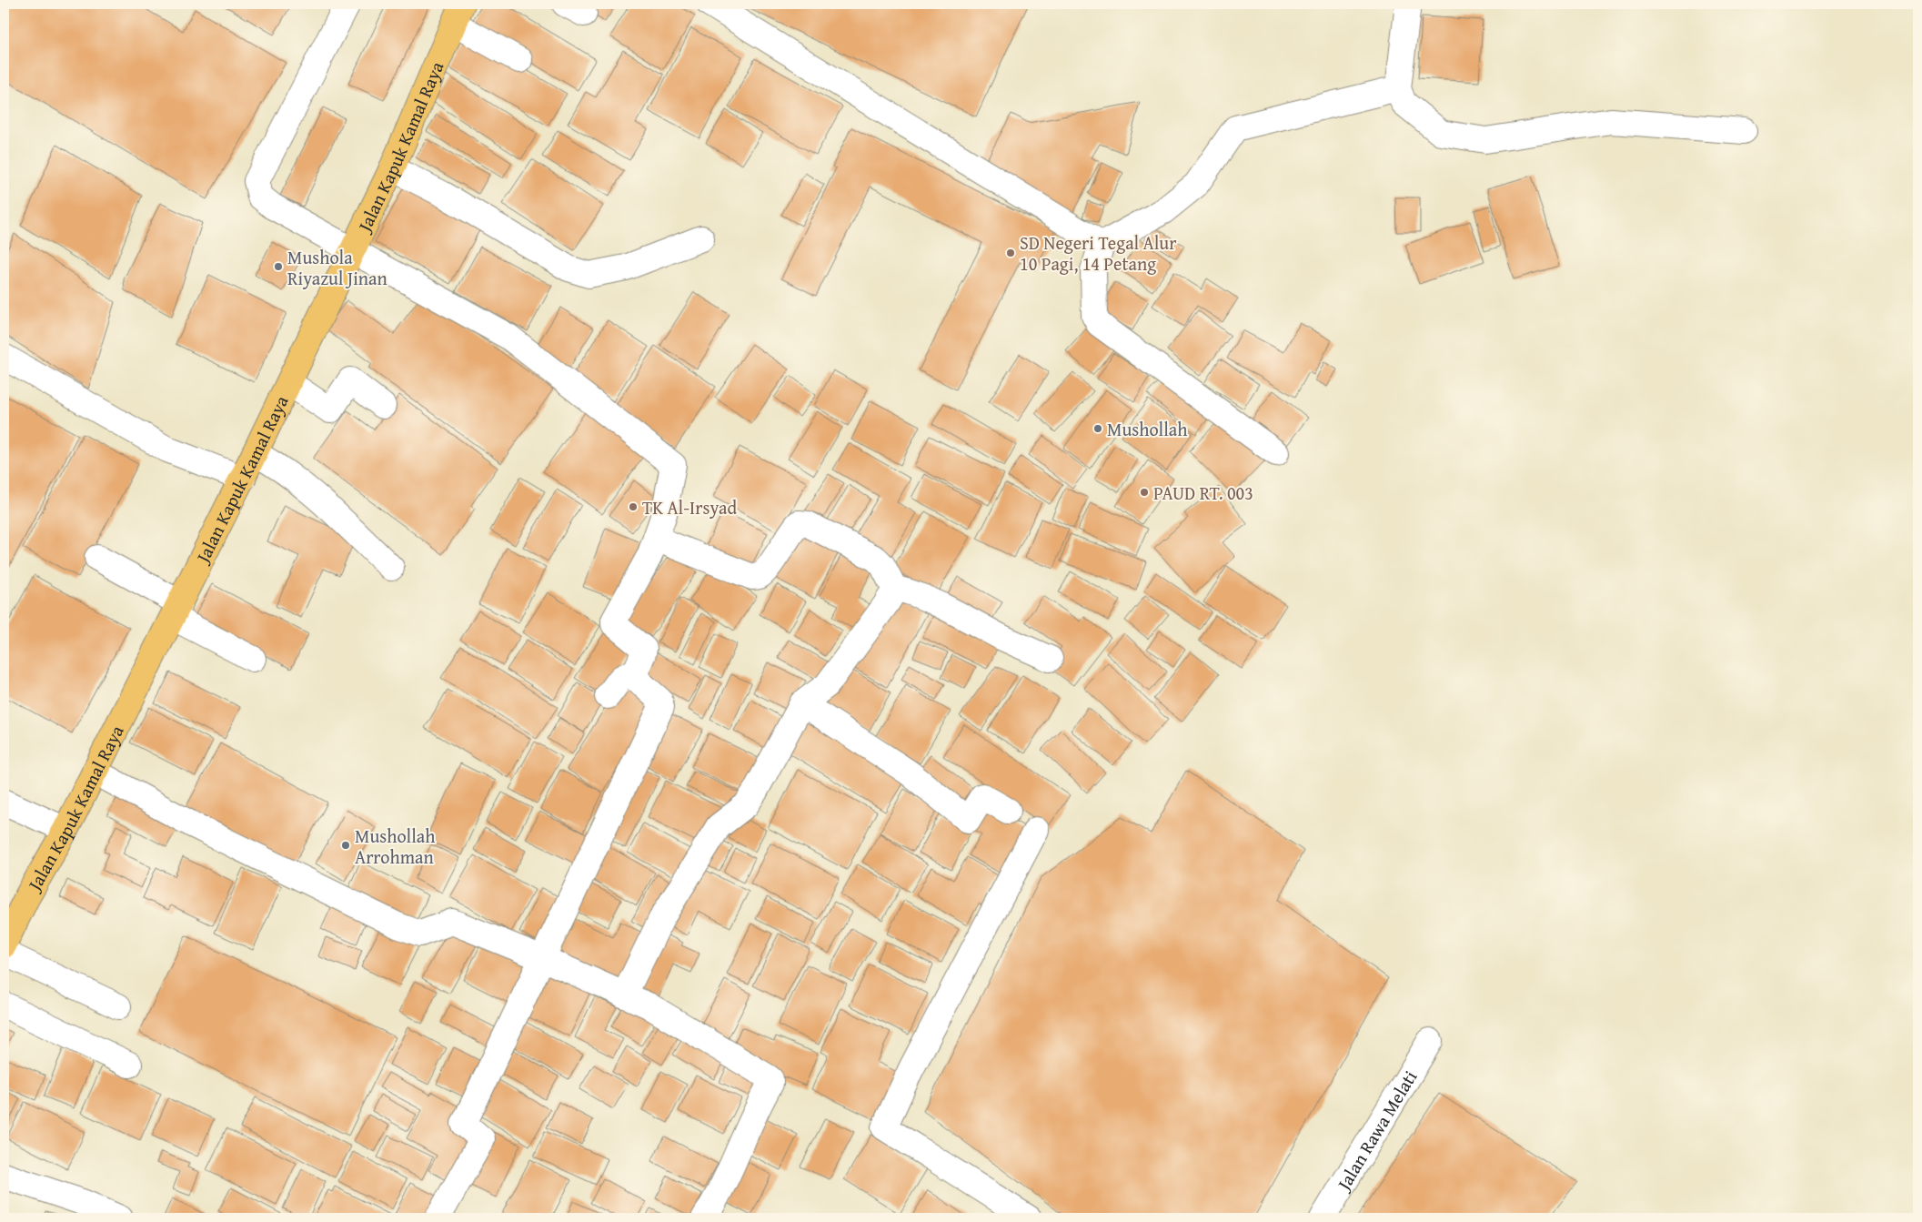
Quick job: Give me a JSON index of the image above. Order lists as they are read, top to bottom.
{
  "streets": {
    "main road": ["Jalan Kapuk Kamal Raya"],
    "street": ["Jalan Rawa Melati"]
  },
  "places": [
    "SD Negeri Tegal Alur 10 Pagi, 14 Petang",
    "Mushola Riyazul Jinan",
    "Mushollah",
    "PAUD RT. 003",
    "TK Al-Irsyad",
    "Mushollah Arrohman"
  ]
}
